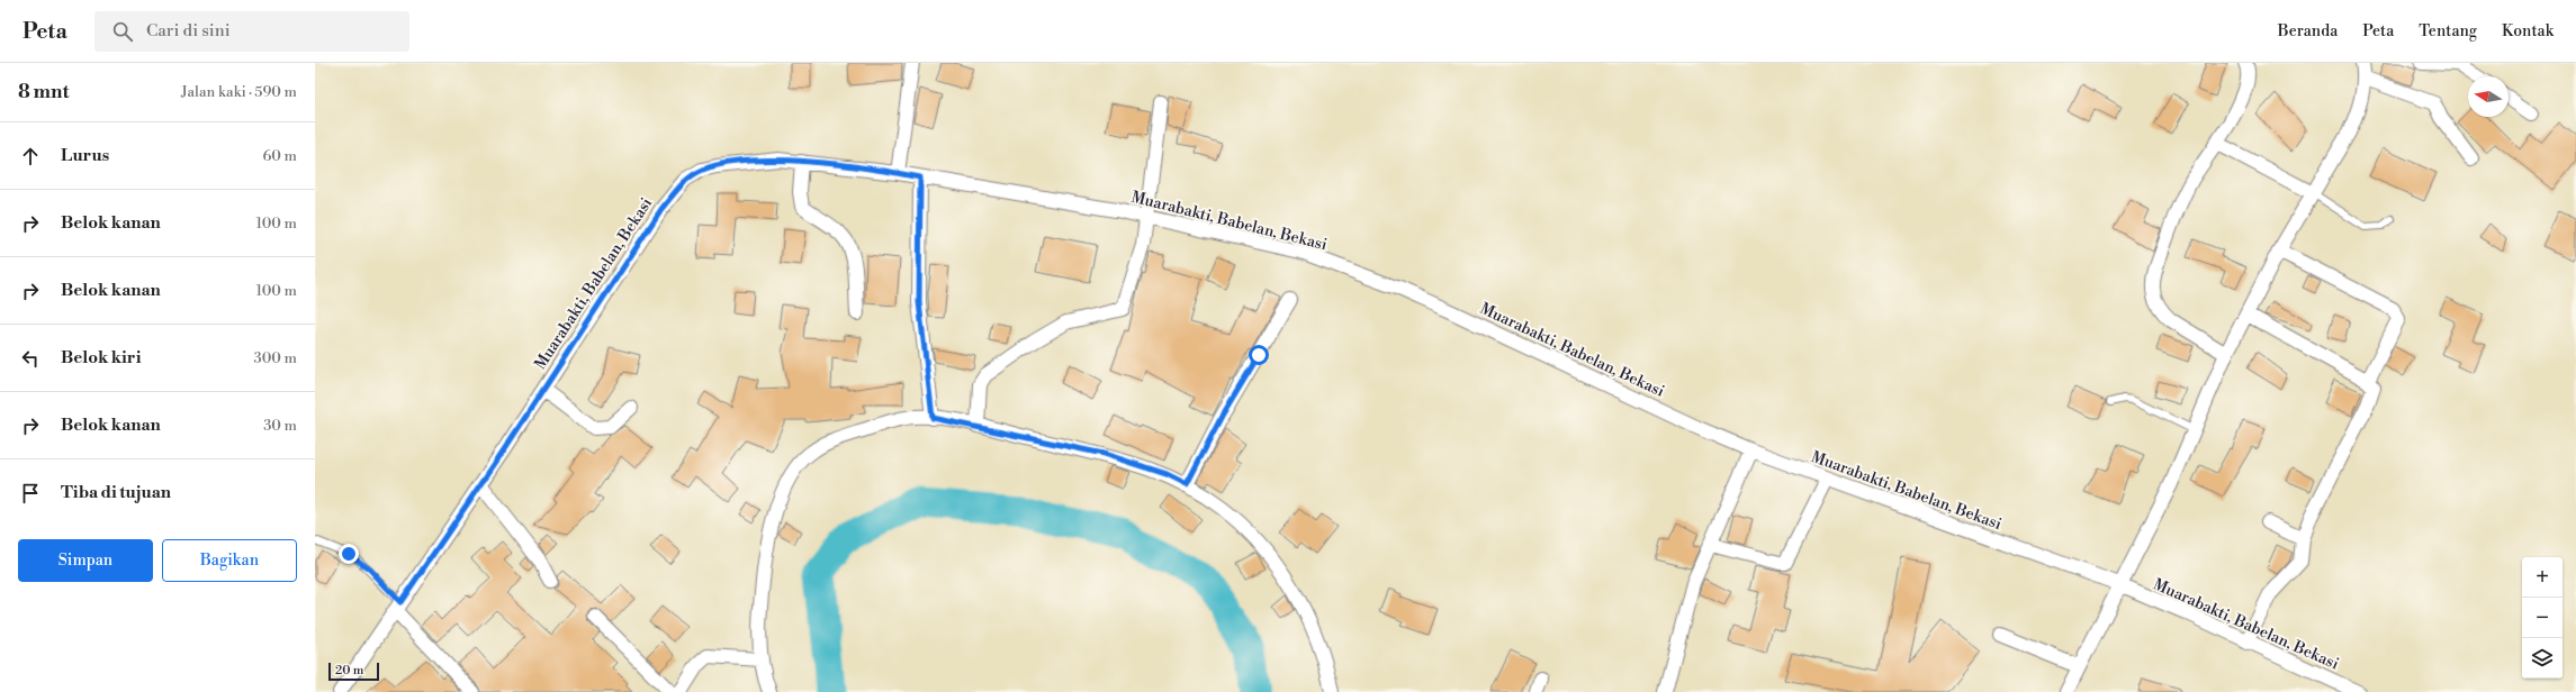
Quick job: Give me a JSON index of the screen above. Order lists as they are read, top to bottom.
{
  "streets": {
    "street": ["Muarabakti, Babelan, Bekasi"]
  },
  "scale_bar": "20 m",
  "north": "left",
  "page": {
    "header": "Peta",
    "search": "Cari di sini",
    "nav": [
      "Beranda",
      "Peta",
      "Tentang",
      "Kontak"
    ],
    "heading": ["8 mnt", "Jalan kaki · 590 m"],
    "list": [
      ["Lurus", "60 m"],
      ["Belok kanan", "100 m"],
      ["Belok kanan", "100 m"],
      ["Belok kiri", "300 m"],
      ["Belok kanan", "30 m"],
      "Tiba di tujuan"
    ],
    "buttons": ["Simpan", "Bagikan"],
    "map_buttons": ["+", "−"],
    "scale": "20 m"
  }
}
